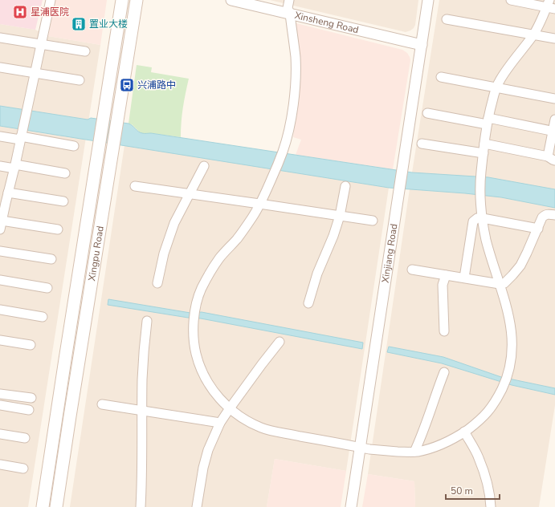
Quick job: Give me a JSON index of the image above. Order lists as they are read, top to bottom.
{
  "streets": {
    "main road": ["Xingpu Road"],
    "street": ["Xinsheng Road", "Xinjiang Road"]
  },
  "crossings": [
    ["Xinsheng Road", "Xinjiang Road"]
  ],
  "places": {
    "hospital": ["星浦医院"],
    "building": ["置业大楼"],
    "bus stop": ["兴浦路中"]
  },
  "scale_bar": "50 m"
}
